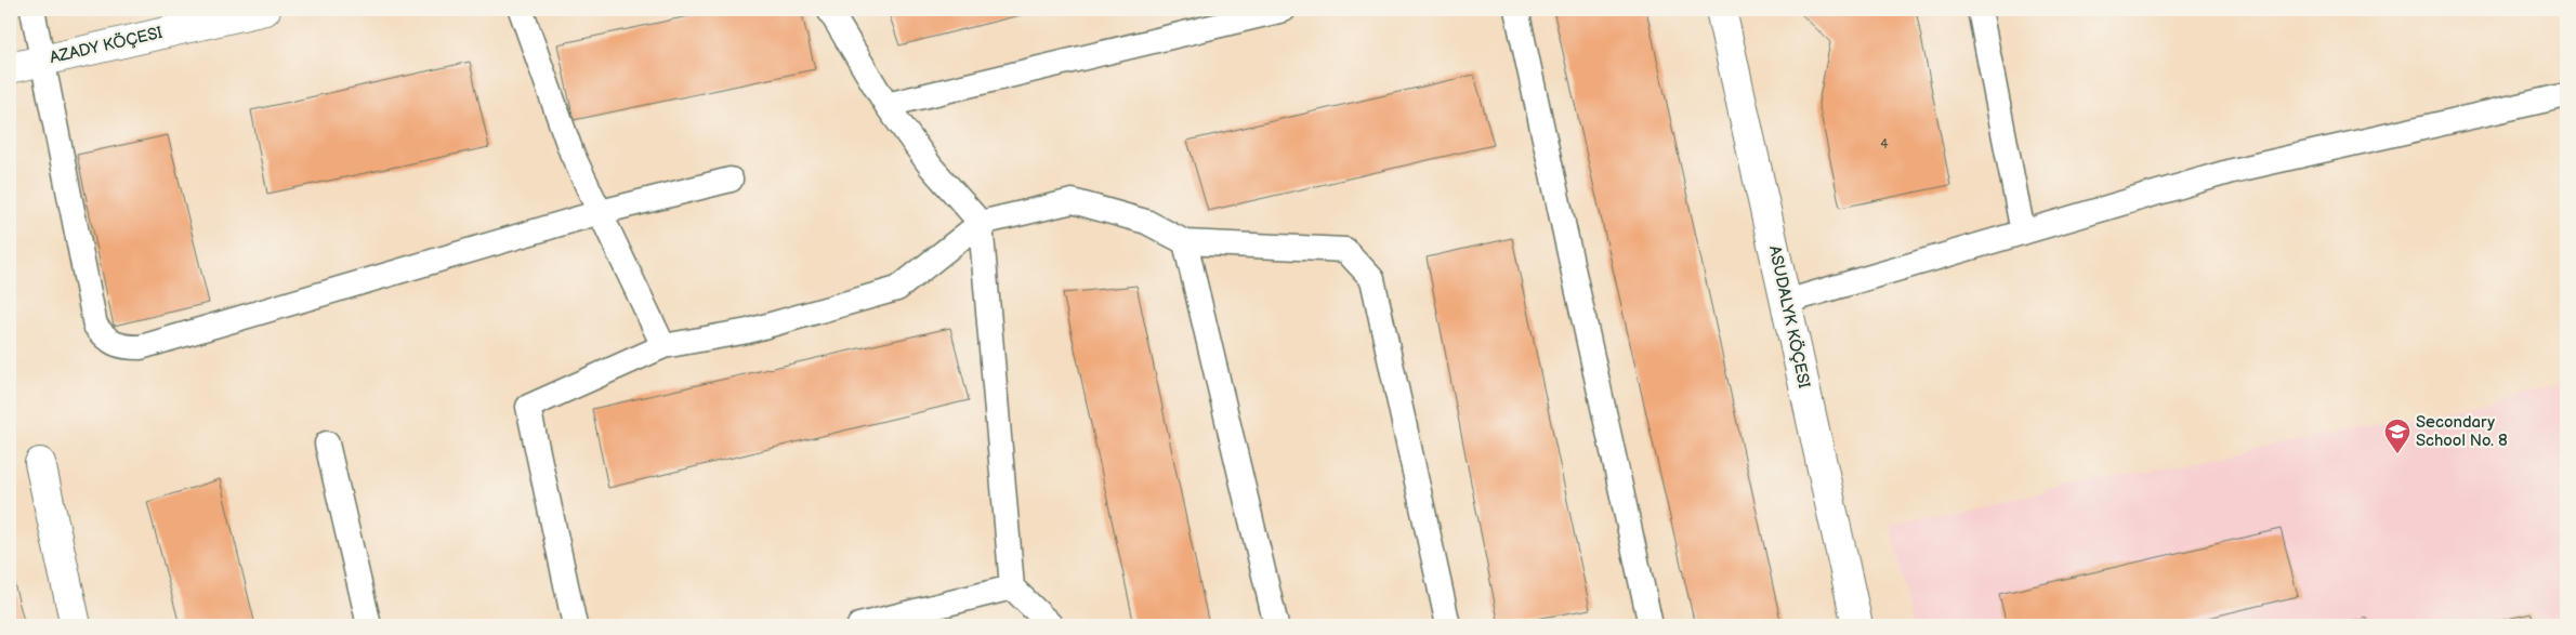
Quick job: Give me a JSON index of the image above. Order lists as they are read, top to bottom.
{
  "streets": {
    "street": ["AZADY KÖÇESI", "ASUDALYK KÖÇESI"]
  },
  "places": {
    "school or university": ["Secondary School No. 8"]
  },
  "house_numbers": ["4"]
}
